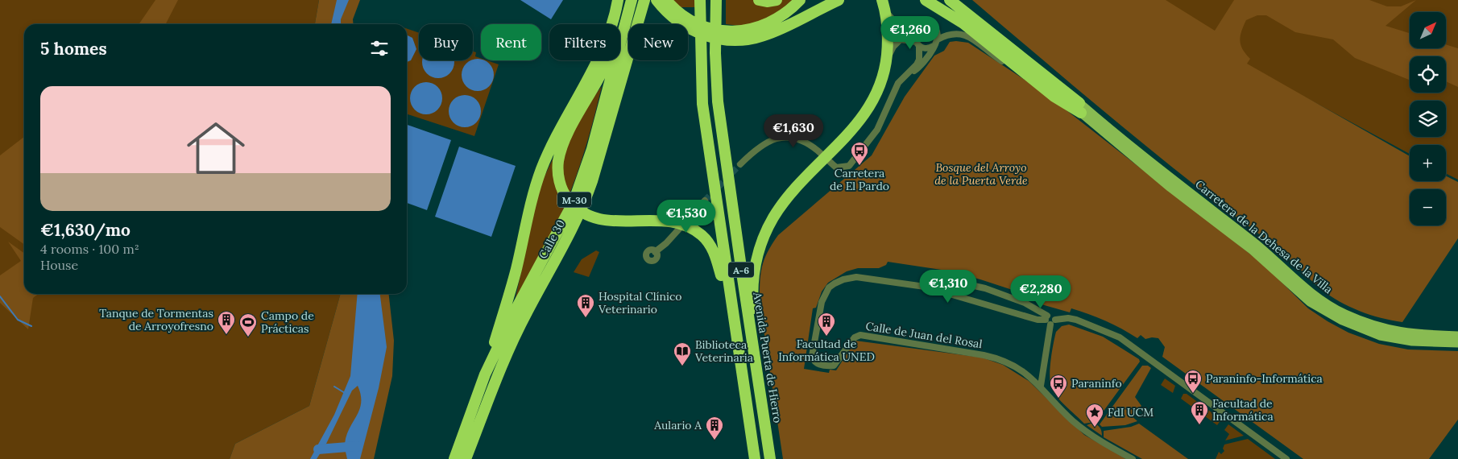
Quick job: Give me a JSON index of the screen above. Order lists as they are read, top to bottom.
{
  "streets": {
    "highway": [
      "M-30",
      "Calle 30",
      "A-6",
      "Avenida Puerta de Hierro"
    ],
    "main road": ["Carretera de la Dehesa de la Villa"],
    "street": ["Calle de Juan del Rosal"]
  },
  "parks": ["Bosque del Arroyo de la Puerta Verde"],
  "places": {
    "bus stop": ["Carretera de El Pardo", "Paraninfo-Informática", "Paraninfo"],
    "building": [
      "Hospital Clínico Veterinario",
      "Tanque de Tormentas de Arroyofresno",
      "Facultad de Informática UNED",
      "Facultad de Informática",
      "Aulario A"
    ],
    "sports": ["Campo de Prácticas"],
    "library": ["Biblioteca Veterinaria"],
    "place": ["FdI UCM"]
  },
  "north": "top right",
  "page": {
    "map_buttons": ["+", "−"],
    "price": [
      "€1,260",
      "€1,630",
      "€1,530",
      "€1,310",
      "€2,280"
    ],
    "chip": [
      "Buy",
      "Rent",
      "Filters",
      "New"
    ],
    "heading": "5 homes",
    "list": [
      {
        "name": "€1,630/mo",
        "note": "4 rooms · 100 m² · House"
      }
    ]
  }
}
